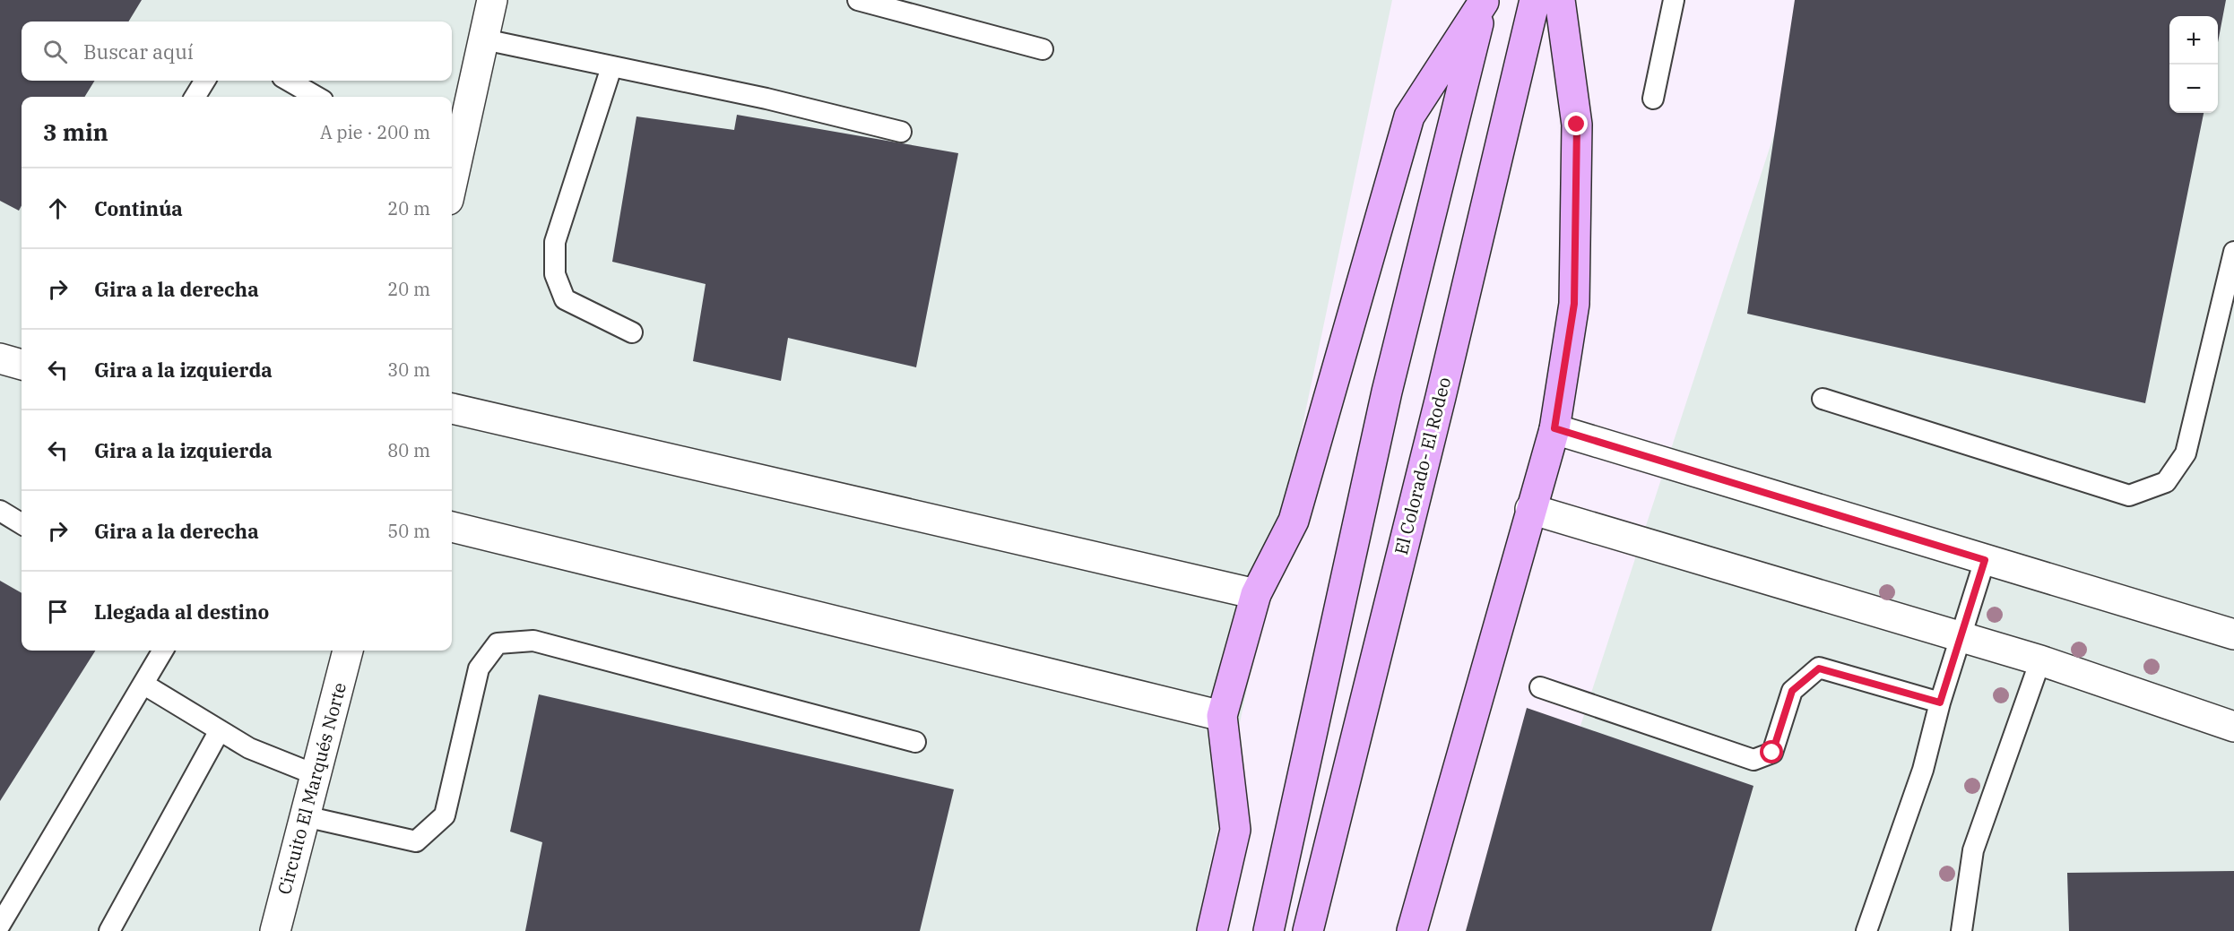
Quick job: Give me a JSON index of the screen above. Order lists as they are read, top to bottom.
{
  "streets": {
    "main road": ["El Colorado- El Rodeo"],
    "street": ["Circuito El Marqués Norte"]
  },
  "page": {
    "map_buttons": ["+", "−"],
    "search": "Buscar aquí",
    "heading": ["3 min", "A pie · 200 m"],
    "list": [
      ["Continúa", "20 m"],
      ["Gira a la derecha", "20 m"],
      ["Gira a la izquierda", "30 m"],
      ["Gira a la izquierda", "80 m"],
      ["Gira a la derecha", "50 m"],
      "Llegada al destino"
    ]
  }
}
